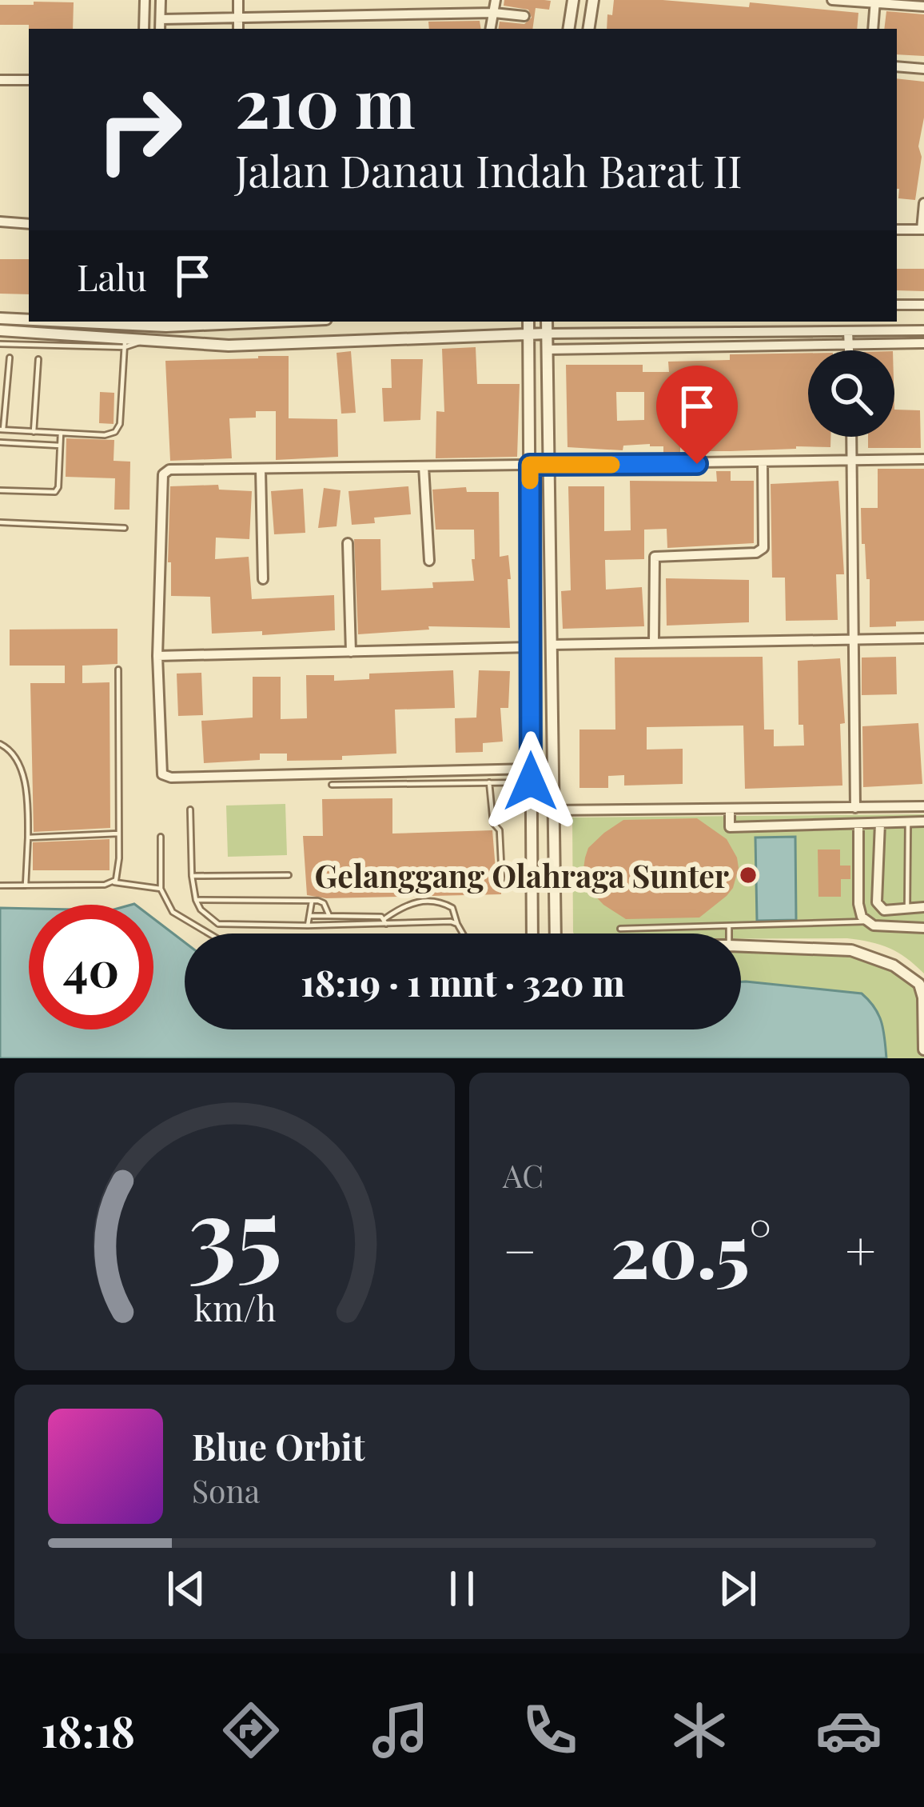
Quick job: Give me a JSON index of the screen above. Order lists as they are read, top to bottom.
{
  "places": ["Gelanggang Olahraga Sunter"],
  "page": {
    "turn": ["210 m", "Jalan Danau Indah Barat II"],
    "then": "Lalu",
    "limit": "40",
    "trip": "18:19 · 1 mnt · 320 m",
    "tile": "AC",
    "heat": ["−", "20.5°", "+"],
    "song": ["Blue Orbit", "Sona"],
    "tabs": "18:18",
    "gauge": ["35", "km/h"]
  }
}
